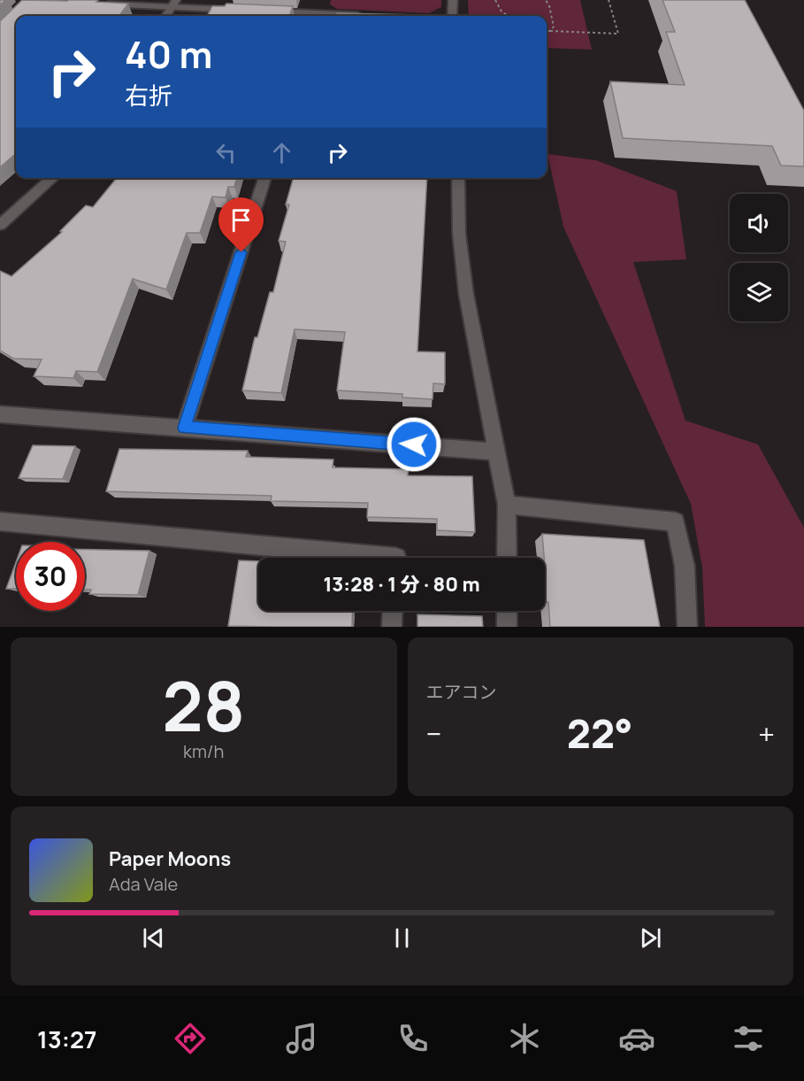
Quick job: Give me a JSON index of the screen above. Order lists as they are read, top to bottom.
{
  "page": {
    "turn": ["40 m", "右折"],
    "limit": "30",
    "trip": "13:28 · 1 分 · 80 m",
    "tile": [
      ["28", "km/h"],
      "エアコン"
    ],
    "heat": ["−", "22°", "+"],
    "song": ["Paper Moons", "Ada Vale"],
    "tabs": "13:27"
  }
}
